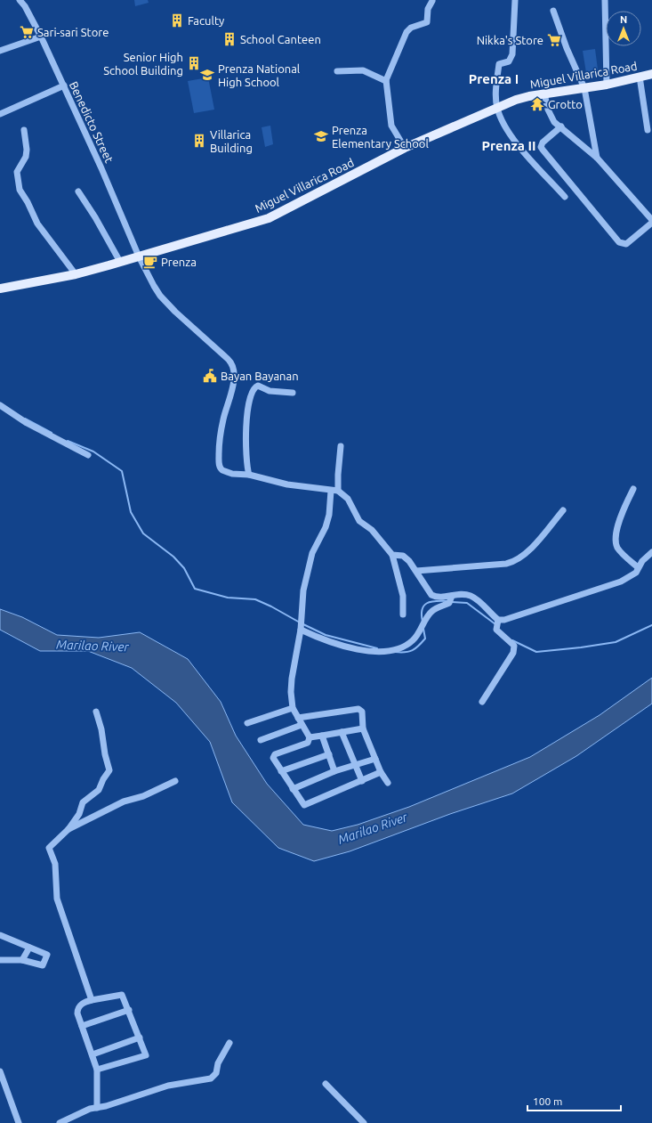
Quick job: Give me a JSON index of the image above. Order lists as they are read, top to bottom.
{
  "streets": {
    "main road": ["Miguel Villarica Road"],
    "street": ["Benedicto Street"]
  },
  "crossings": [
    ["Miguel Villarica Road", "Benedicto Street"]
  ],
  "districts": ["Prenza I", "Prenza II"],
  "water": ["Marilao River"],
  "places": {
    "building": [
      "Faculty",
      "School Canteen",
      "Senior High School Building",
      "Villarica Building"
    ],
    "supermarket": ["Sari-sari Store", "Nikka's Store"],
    "school or university": ["Prenza National High School", "Prenza Elementary School"],
    "temple": ["Grotto"],
    "cafe": ["Prenza"],
    "public building": ["Bayan Bayanan"]
  },
  "scale_bar": "100 m",
  "north": "top"
}
